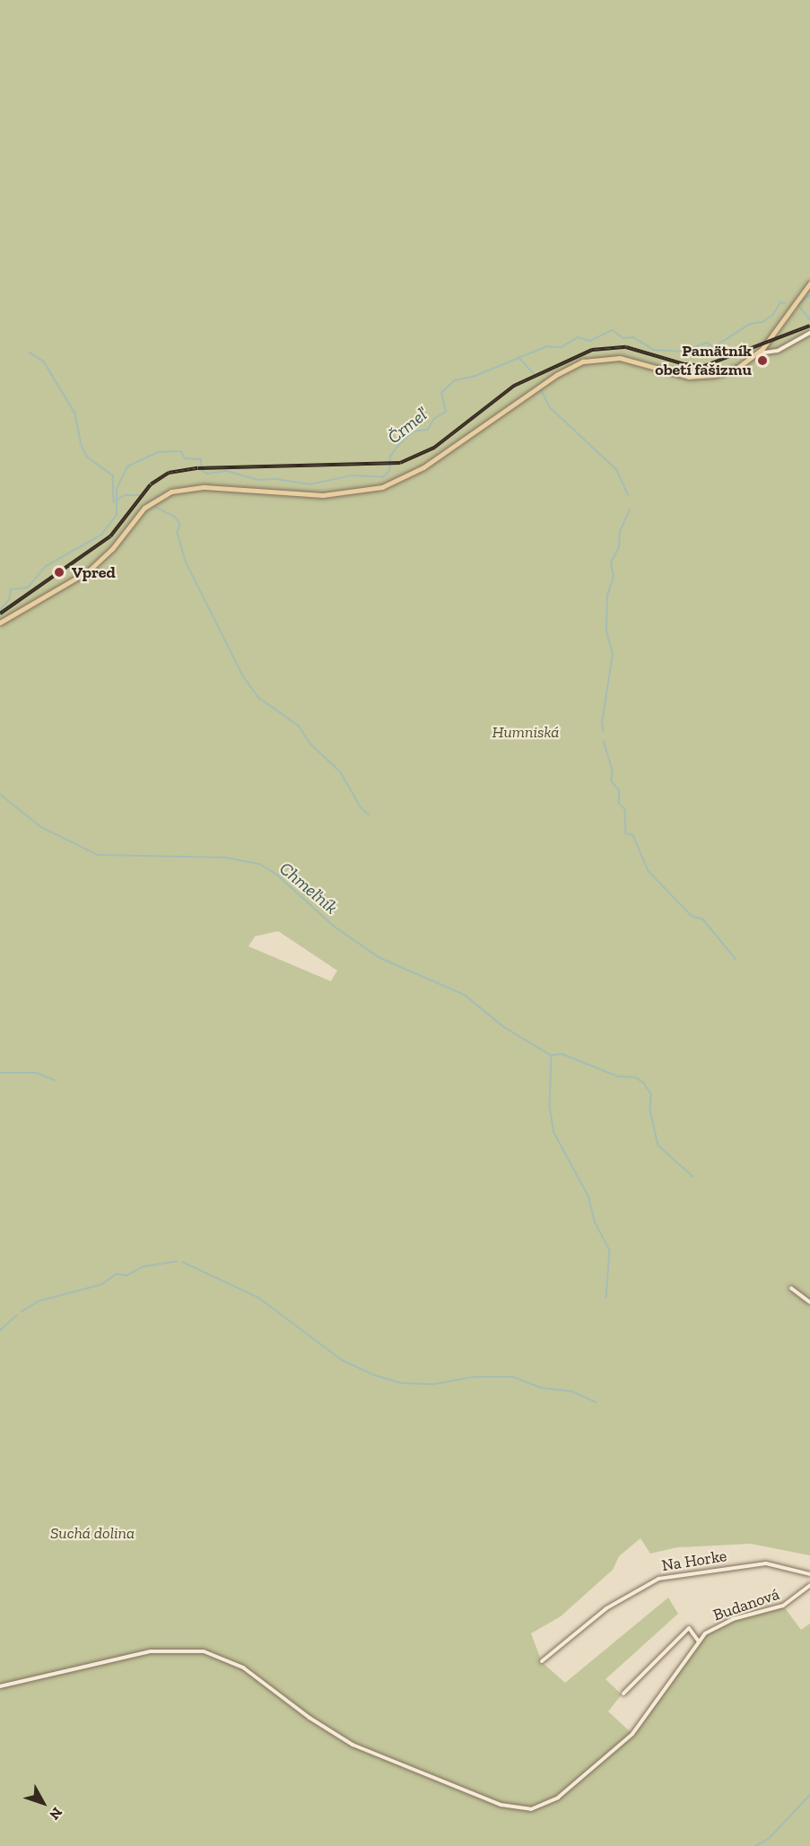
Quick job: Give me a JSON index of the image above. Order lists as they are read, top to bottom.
{
  "streets": {
    "street": ["Na Horke", "Budanová"]
  },
  "water": ["Črmeľ", "Chmeľník"],
  "parks": ["Humniská", "Suchá dolina"],
  "places": ["Pamätník obetí fašizmu", "Vpred"],
  "north": "bottom right"
}
